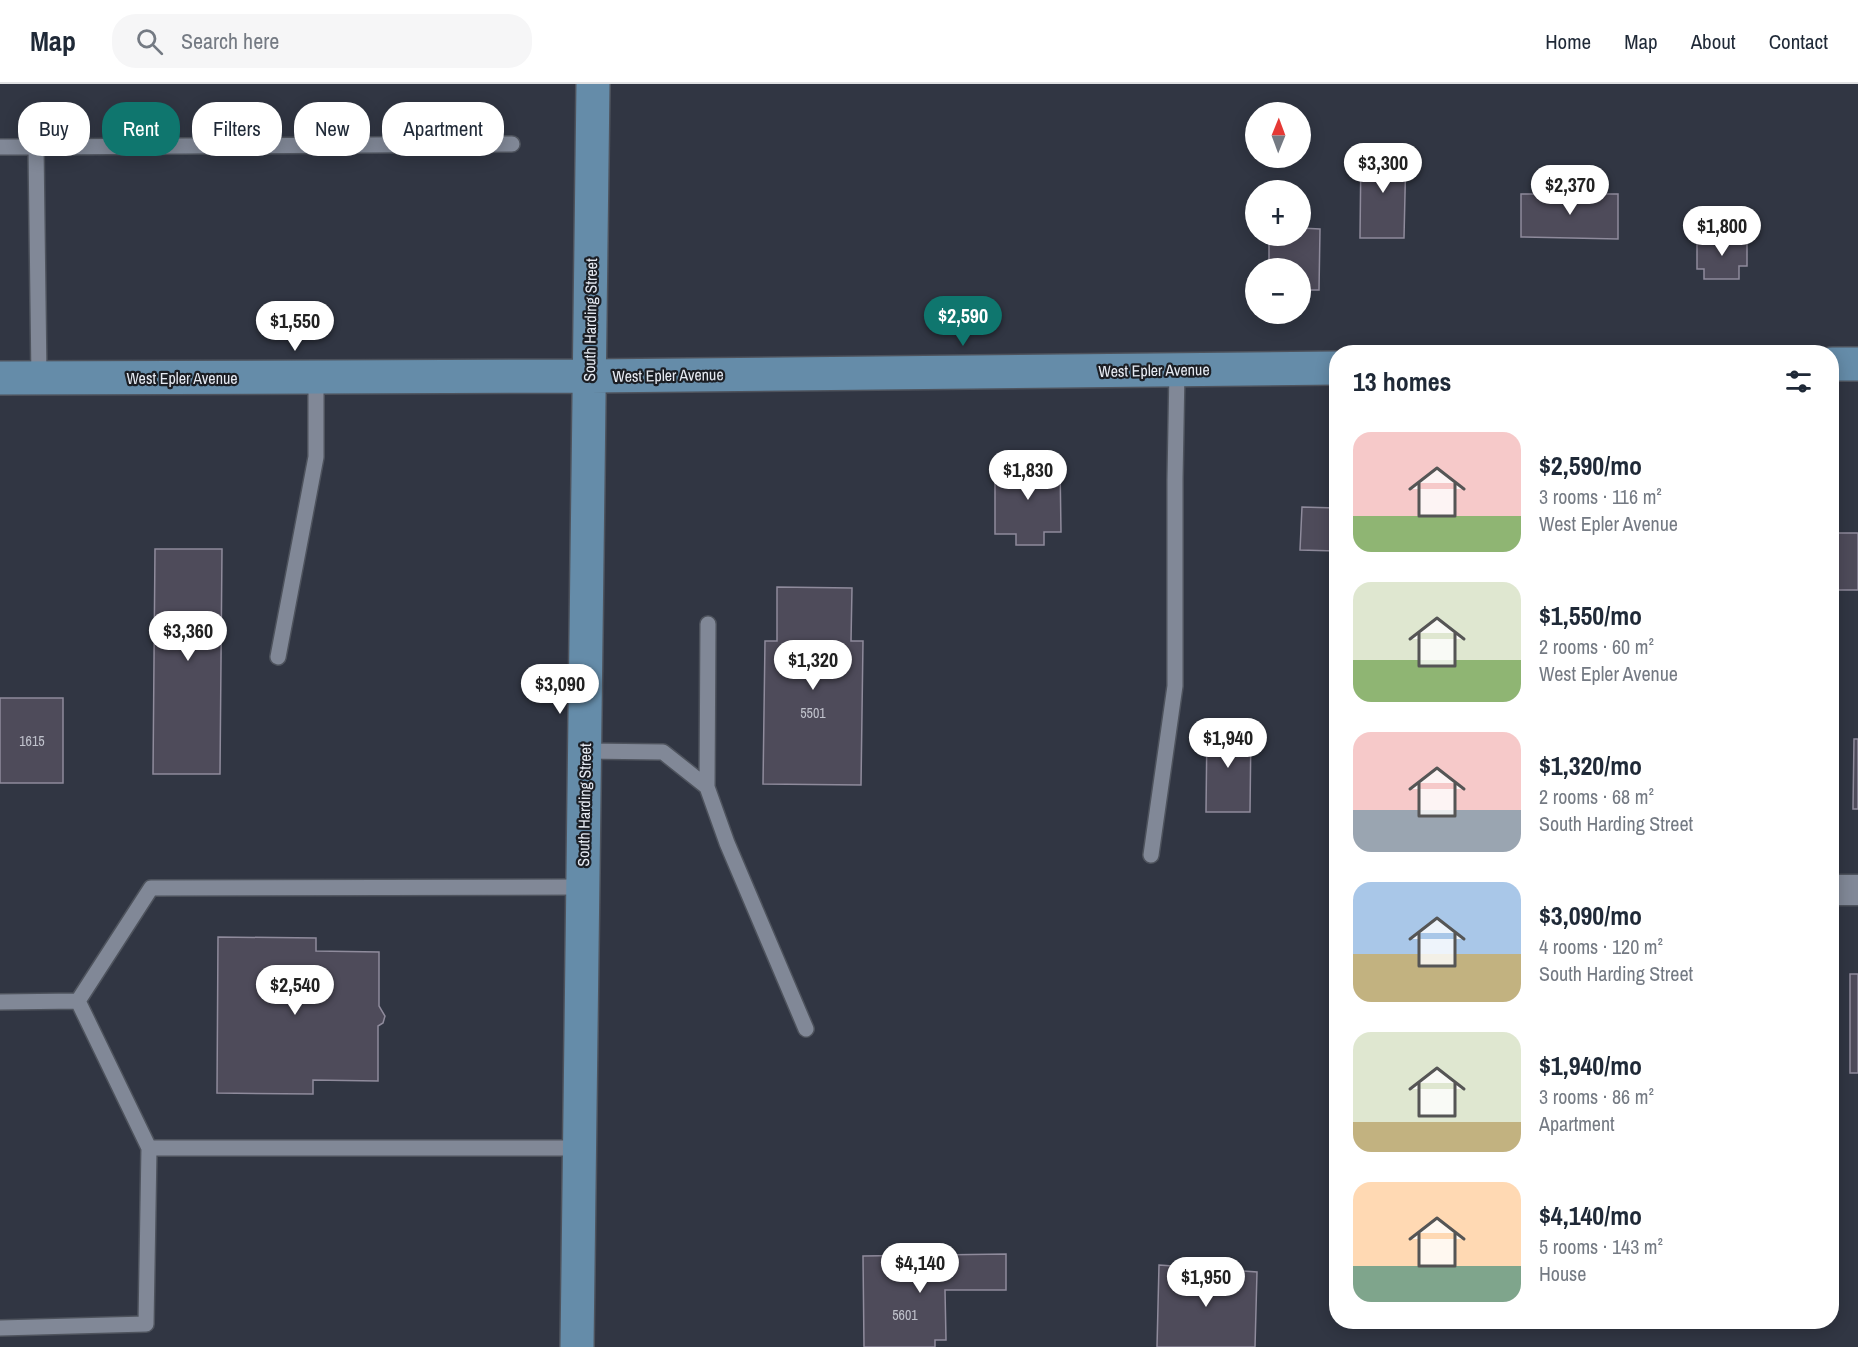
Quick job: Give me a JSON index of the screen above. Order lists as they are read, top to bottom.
{
  "streets": {
    "street": ["South Harding Street", "West Epler Avenue"]
  },
  "crossings": [
    ["South Harding Street", "West Epler Avenue"]
  ],
  "house_numbers": ["5501", "1615", "5601"],
  "north": "top",
  "page": {
    "header": "Map",
    "search": "Search here",
    "nav": [
      "Home",
      "Map",
      "About",
      "Contact"
    ],
    "map_buttons": ["+", "−"],
    "chip": [
      "Buy",
      "Rent",
      "Filters",
      "New",
      "Apartment"
    ],
    "price": [
      "$3,300",
      "$2,370",
      "$1,800",
      "$2,590",
      "$1,550",
      "$1,830",
      "$3,360",
      "$1,320",
      "$3,090",
      "$1,940",
      "$2,540",
      "$4,140",
      "$1,950"
    ],
    "heading": "13 homes",
    "list": [
      {
        "name": "$2,590/mo",
        "note": "3 rooms · 116 m² · West Epler Avenue"
      },
      {
        "name": "$1,550/mo",
        "note": "2 rooms · 60 m² · West Epler Avenue"
      },
      {
        "name": "$1,320/mo",
        "note": "2 rooms · 68 m² · South Harding Street"
      },
      {
        "name": "$3,090/mo",
        "note": "4 rooms · 120 m² · South Harding Street"
      },
      {
        "name": "$1,940/mo",
        "note": "3 rooms · 86 m² · Apartment"
      },
      {
        "name": "$4,140/mo",
        "note": "5 rooms · 143 m² · House"
      }
    ]
  }
}
